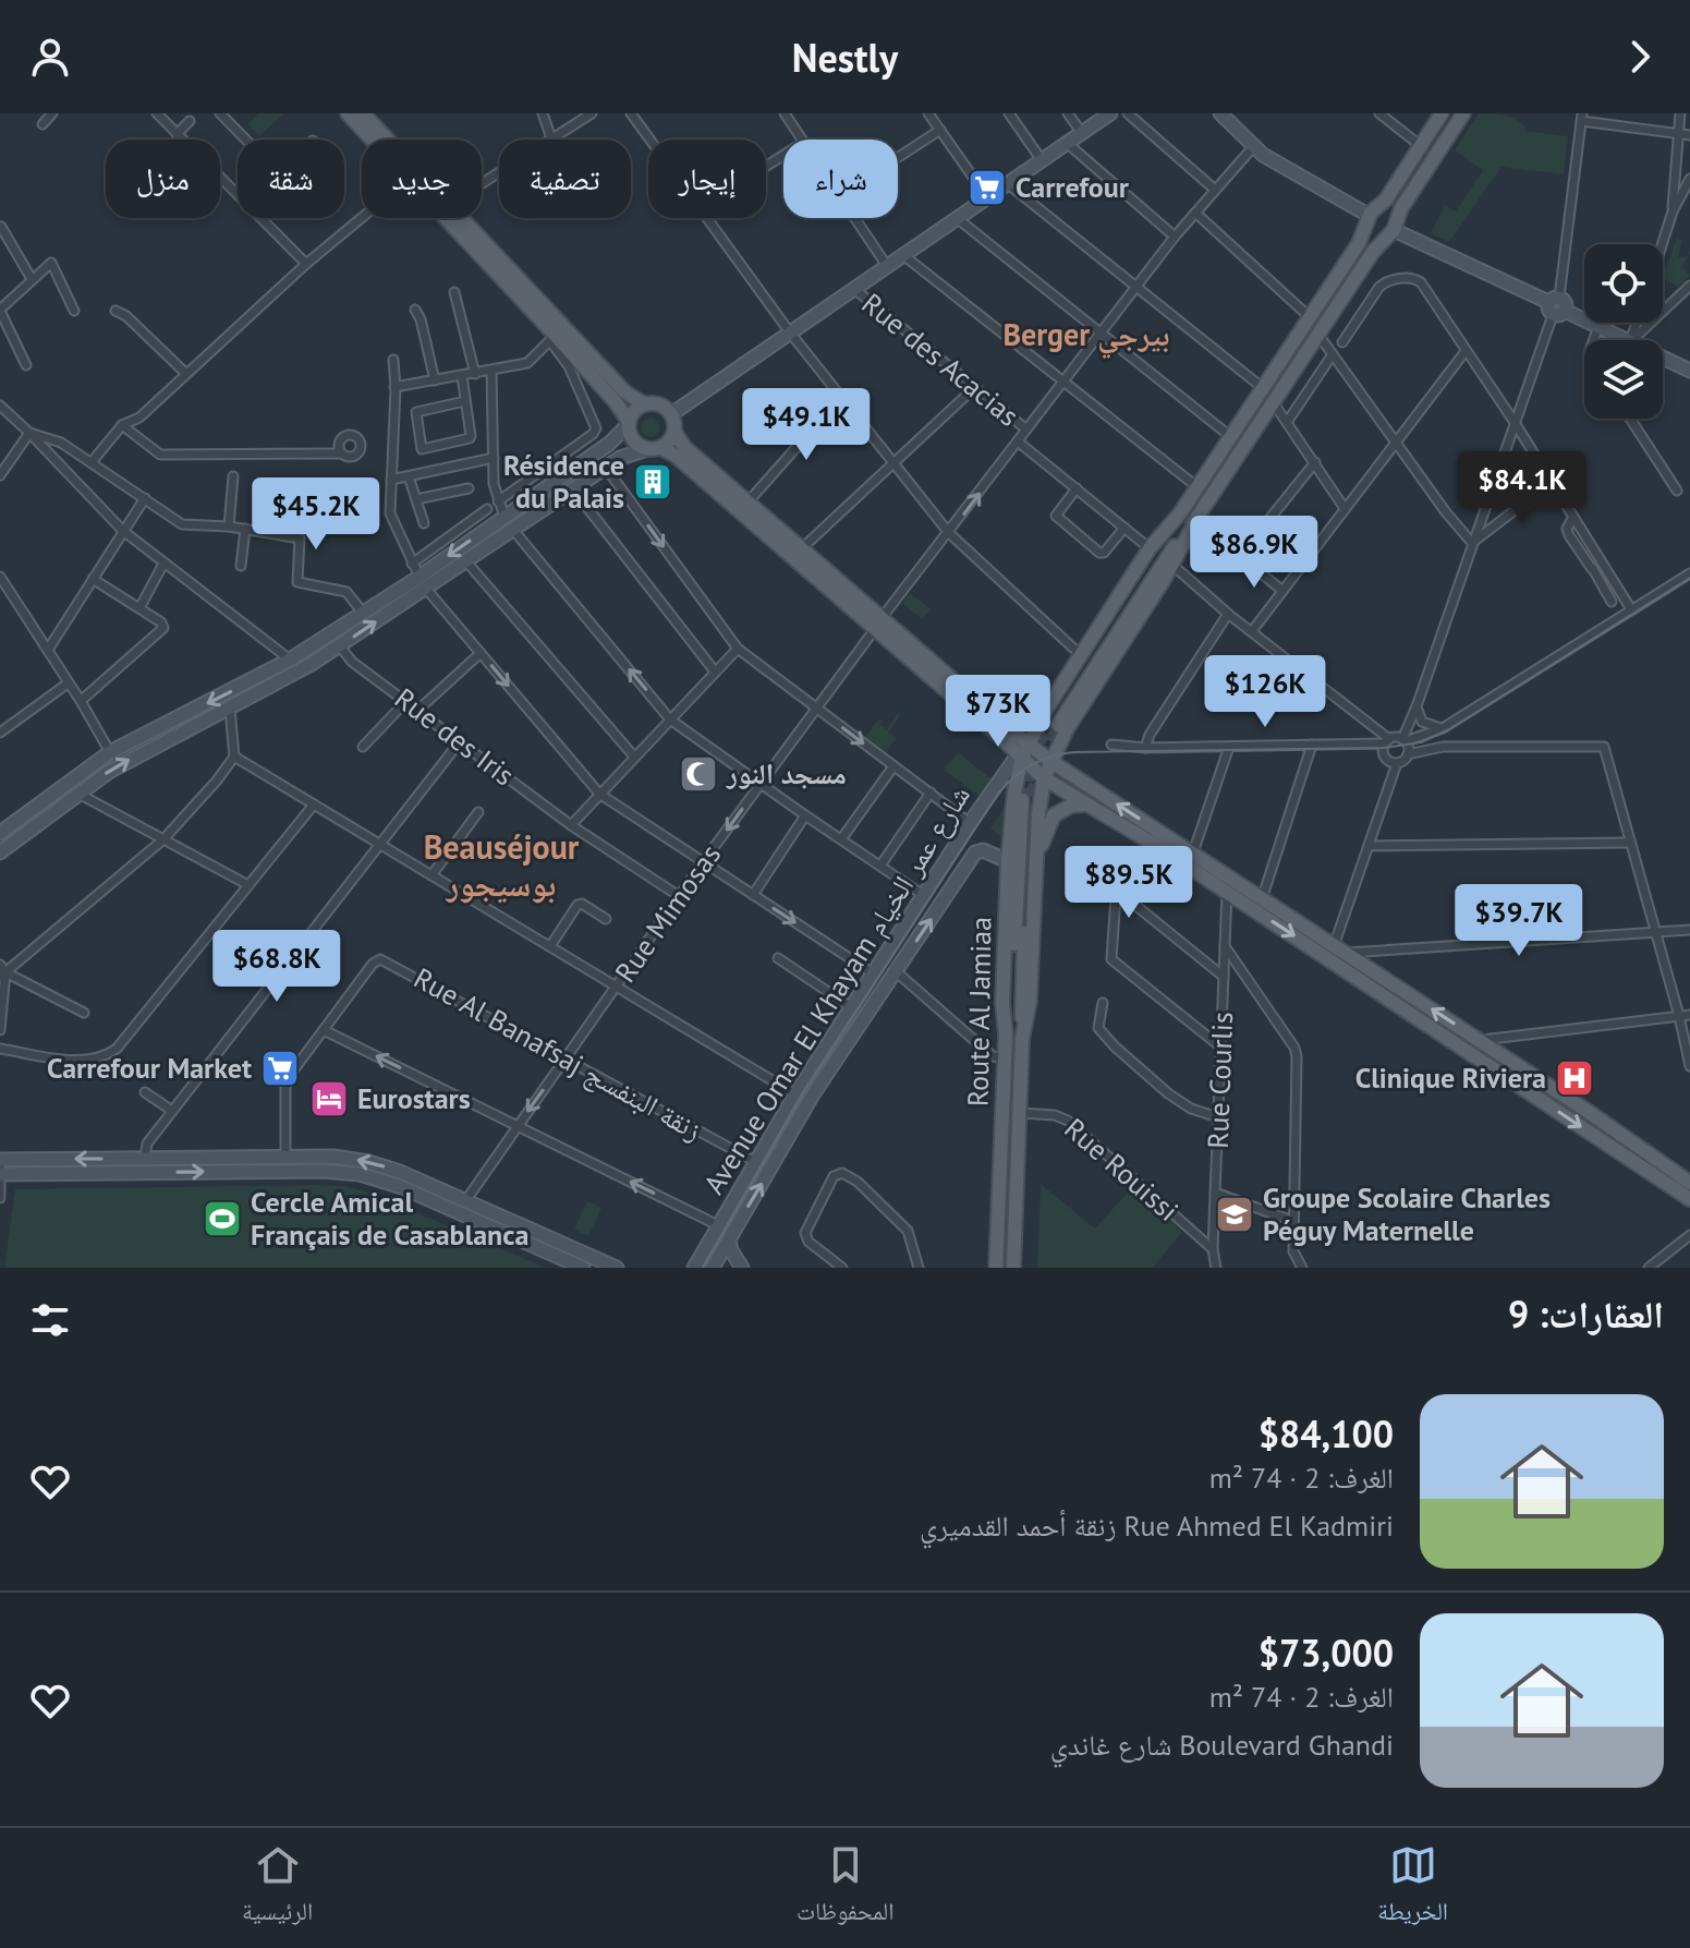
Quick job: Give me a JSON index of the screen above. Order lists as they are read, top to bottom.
{
  "streets": {
    "main road": ["Avenue Omar El Khayam شارع عمر الخيام", "Route Al Jamiaa"],
    "street": [
      "Rue des Acacias",
      "Rue des Iris",
      "Rue Mimosas",
      "Rue Al Banafsaj زنقة البنفسج",
      "Rue Courlis",
      "Rue Rouissi"
    ]
  },
  "crossings": [
    ["Rue des Acacias", "Rue Mimosas"],
    ["Rue des Iris", "Rue Mimosas"],
    ["Rue Mimosas", "Rue Al Banafsaj زنقة البنفسج"],
    ["Avenue Omar El Khayam شارع عمر الخيام", "Route Al Jamiaa"],
    ["Avenue Omar El Khayam شارع عمر الخيام", "Rue Al Banafsaj زنقة البنفسج"],
    ["Route Al Jamiaa", "Rue Rouissi"],
    ["Rue Courlis", "Rue Rouissi"]
  ],
  "districts": ["Berger بيرجي", "Beauséjour بوسيجور"],
  "places": {
    "supermarket": ["Carrefour", "Carrefour Market"],
    "building": ["Résidence du Palais"],
    "mosque": ["مسجد النور"],
    "hospital": ["Clinique Riviera"],
    "hotel": ["Eurostars"],
    "school or university": ["Groupe Scolaire Charles Péguy Maternelle"],
    "sports": ["Cercle Amical Français de Casablanca"]
  },
  "page": {
    "header": "Nestly",
    "chip": [
      "شراء",
      "إيجار",
      "تصفية",
      "جديد",
      "شقة",
      "منزل"
    ],
    "price": [
      "$49.1K",
      "$84.1K",
      "$45.2K",
      "$86.9K",
      "$126K",
      "$73K",
      "$89.5K",
      "$39.7K",
      "$68.8K"
    ],
    "heading": "العقارات: 9",
    "list": [
      {
        "name": "$84,100",
        "note": "الغرف: 2 · 74 m² · Rue Ahmed El Kadmiri زنقة أحمد القدميري"
      },
      {
        "name": "$73,000",
        "note": "الغرف: 2 · 74 m² · Boulevard Ghandi شارع غاندي"
      }
    ],
    "tabs": ["الخريطة", "المحفوظات", "الرئيسية"]
  }
}
